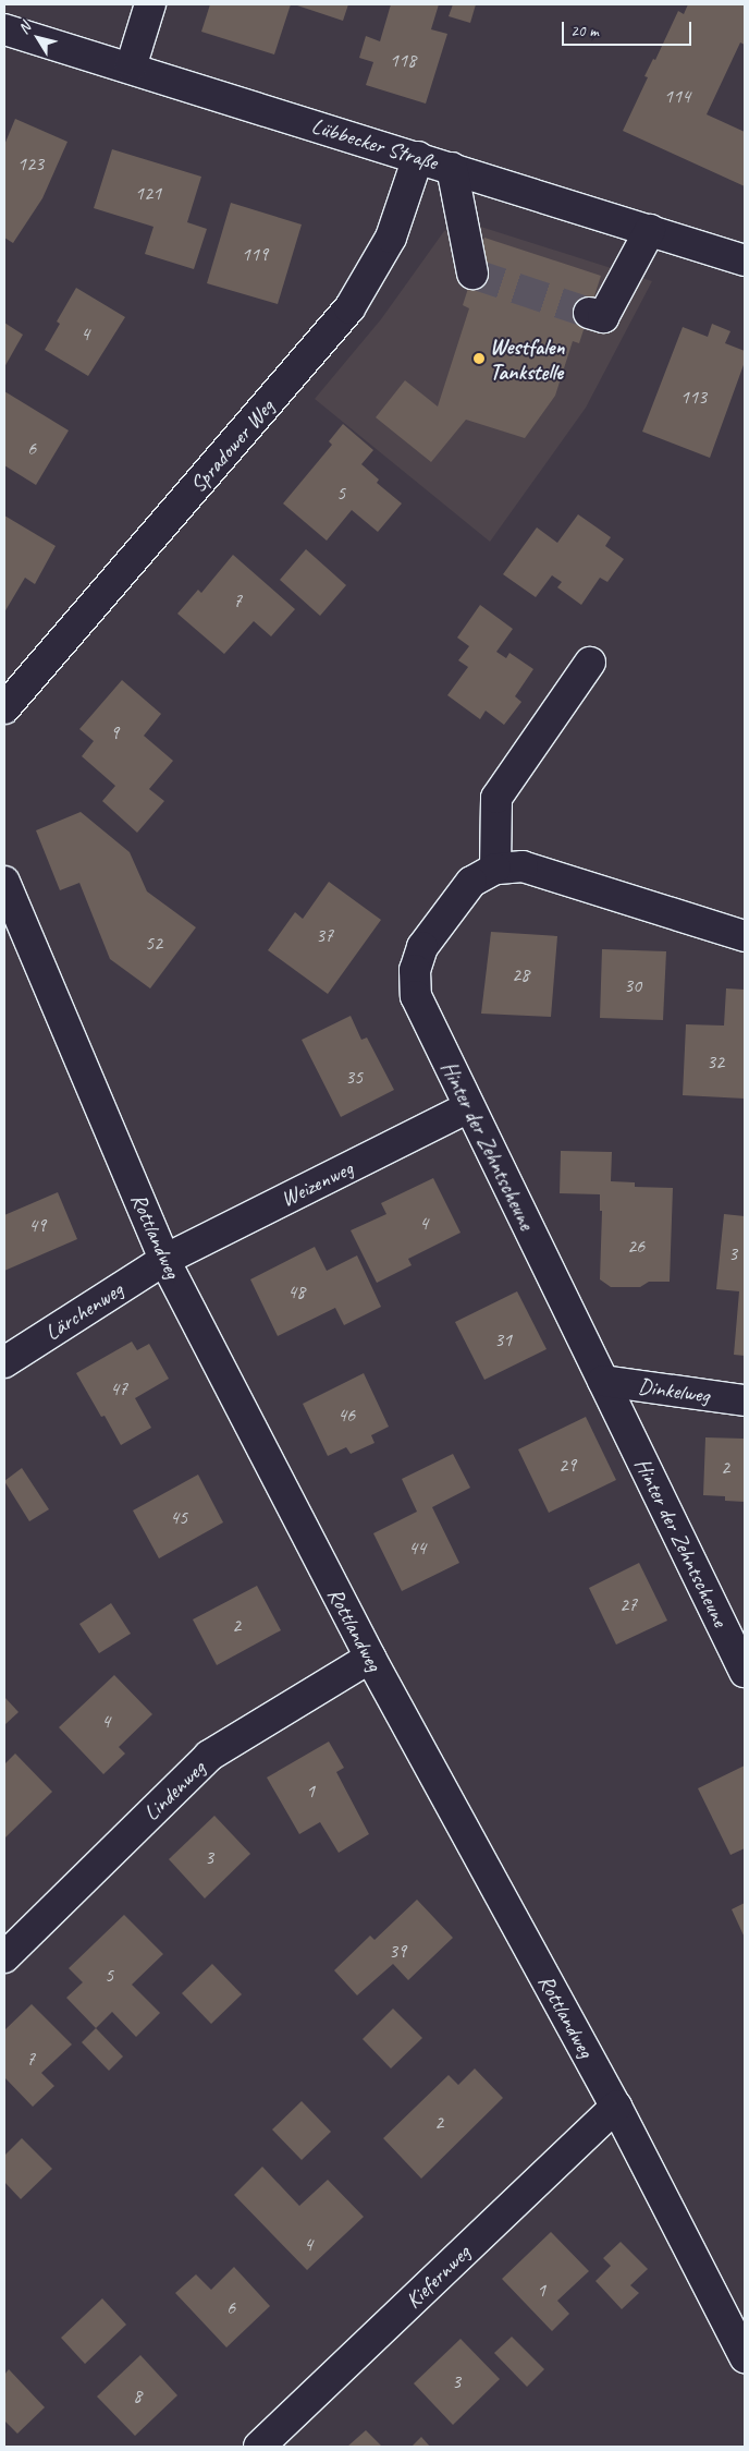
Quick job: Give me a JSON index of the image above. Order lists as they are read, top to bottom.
{
  "streets": {
    "street": [
      "Lübbecker Straße",
      "Spradower Weg",
      "Hinter der Zehntscheune",
      "Weizenweg",
      "Rottlandweg",
      "Lärchenweg",
      "Dinkelweg",
      "Lindenweg",
      "Kiefernweg"
    ]
  },
  "crossings": [
    ["Lübbecker Straße", "Spradower Weg"],
    ["Hinter der Zehntscheune", "Weizenweg"],
    ["Hinter der Zehntscheune", "Dinkelweg"],
    ["Weizenweg", "Rottlandweg"],
    ["Weizenweg", "Lärchenweg"],
    ["Rottlandweg", "Lärchenweg"],
    ["Rottlandweg", "Lindenweg"],
    ["Rottlandweg", "Kiefernweg"]
  ],
  "places": ["Westfalen Tankstelle"],
  "house_numbers": [
    "118",
    "114",
    "123",
    "121",
    "119",
    "4",
    "113",
    "6",
    "5",
    "7",
    "9",
    "37",
    "52",
    "28",
    "30",
    "32",
    "35",
    "4",
    "49",
    "26",
    "3",
    "48",
    "31",
    "47",
    "46",
    "29",
    "2",
    "45",
    "44",
    "27",
    "2",
    "4",
    "1",
    "3",
    "39",
    "5",
    "7",
    "2",
    "4",
    "1",
    "6",
    "3",
    "8"
  ],
  "scale_bar": "20 m",
  "north": "top left"
}
